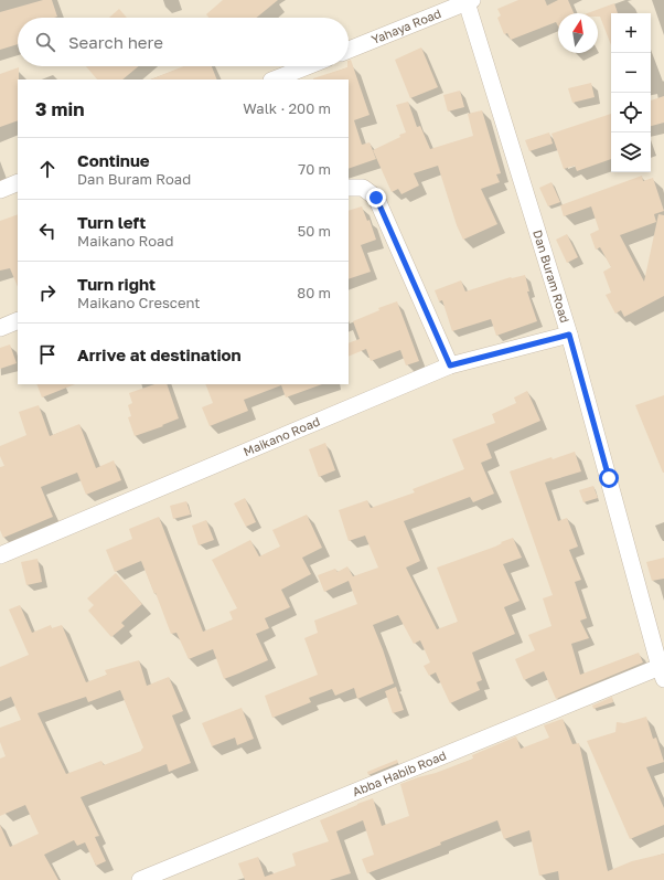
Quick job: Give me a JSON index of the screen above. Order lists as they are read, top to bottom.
{
  "streets": {
    "street": [
      "Yahaya Road",
      "Dan Buram Road",
      "Maikano Road",
      "Abba Habib Road"
    ]
  },
  "crossings": [
    ["Yahaya Road", "Dan Buram Road"],
    ["Dan Buram Road", "Maikano Road"],
    ["Dan Buram Road", "Abba Habib Road"]
  ],
  "north": "top",
  "page": {
    "map_buttons": ["+", "−"],
    "search": "Search here",
    "heading": ["3 min", "Walk · 200 m"],
    "list": [
      ["Continue", "Dan Buram Road", "70 m"],
      ["Turn left", "Maikano Road", "50 m"],
      ["Turn right", "Maikano Crescent", "80 m"],
      "Arrive at destination"
    ]
  }
}
